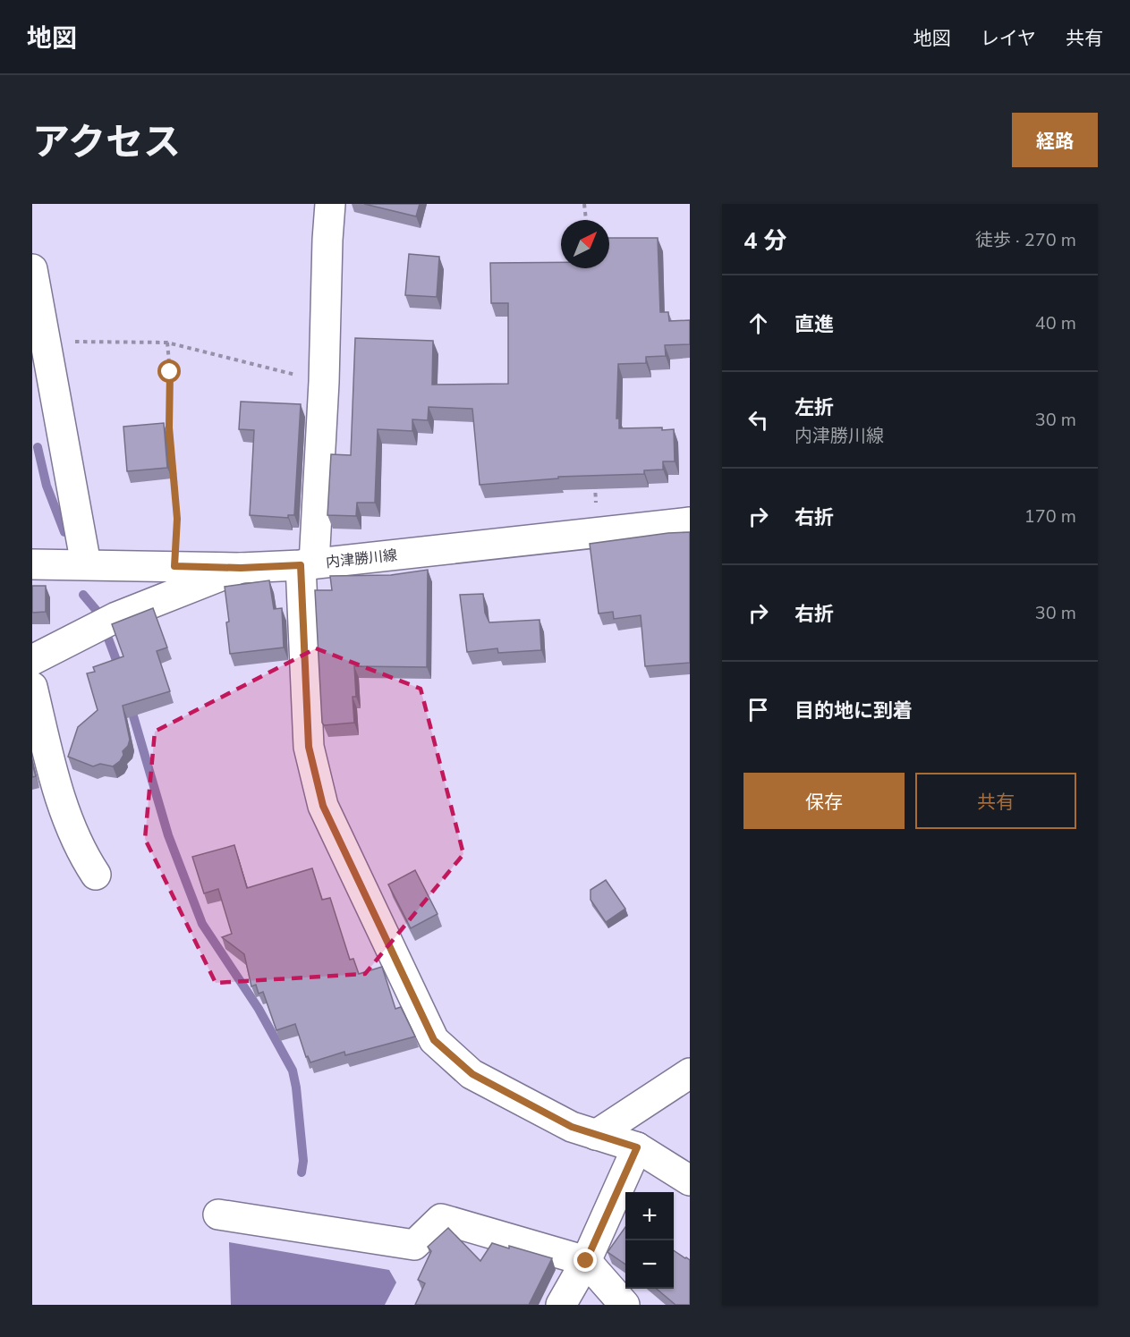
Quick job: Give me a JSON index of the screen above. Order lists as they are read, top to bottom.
{
  "streets": {
    "street": ["内津勝川線"]
  },
  "north": "top right",
  "page": {
    "header": "地図",
    "nav": ["地図", "レイヤ", "共有"],
    "title": "アクセス",
    "buttons": [
      "経路",
      ["保存", "共有"]
    ],
    "heading": ["4 分", "徒歩 · 270 m"],
    "list": [
      ["直進", "40 m"],
      ["左折", "内津勝川線", "30 m"],
      ["右折", "170 m"],
      ["右折", "30 m"],
      "目的地に到着"
    ],
    "map_buttons": ["+", "−"]
  }
}
